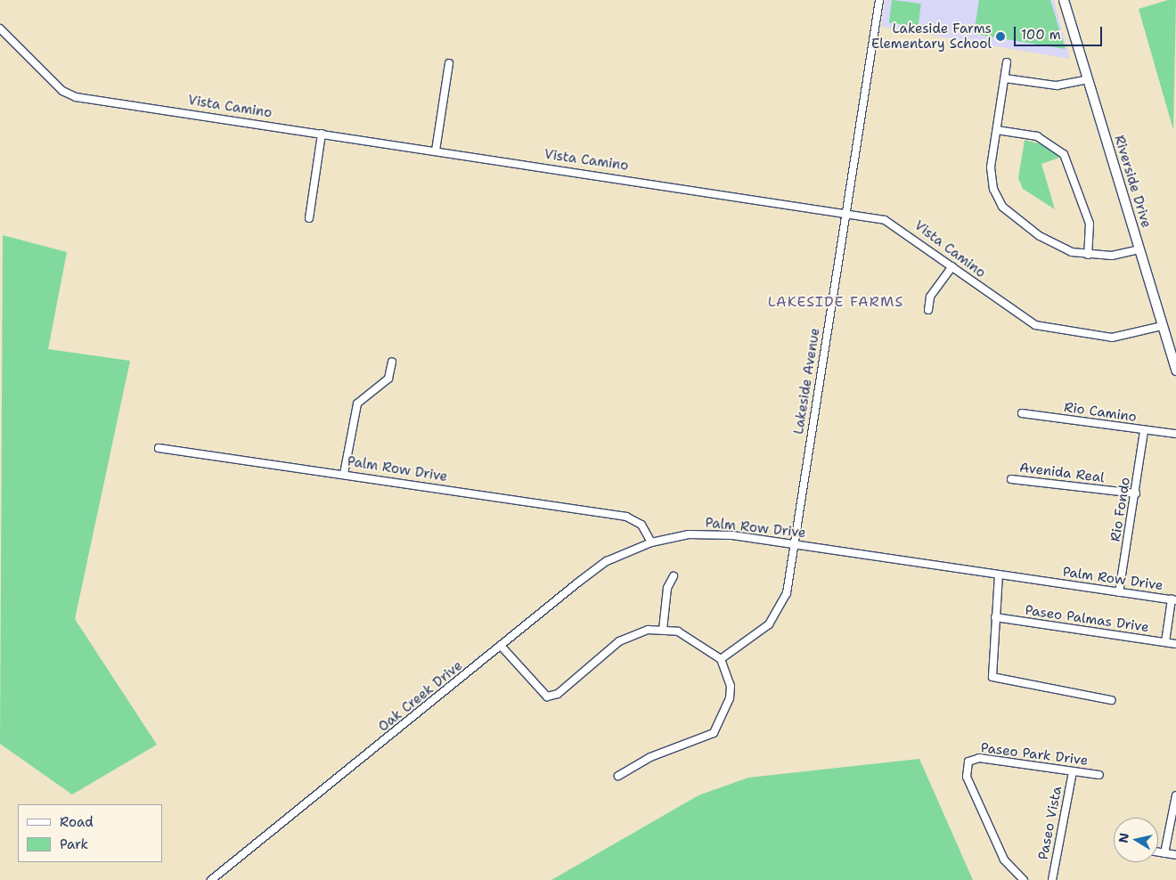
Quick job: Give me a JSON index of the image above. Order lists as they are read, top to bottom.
{
  "streets": {
    "main road": ["Riverside Drive"],
    "street": [
      "Vista Camino",
      "Lakeside Avenue",
      "Rio Camino",
      "Palm Row Drive",
      "Avenida Real",
      "Rio Fondo",
      "Paseo Palmas Drive",
      "Oak Creek Drive",
      "Paseo Park Drive",
      "Paseo Vista"
    ]
  },
  "crossings": [
    ["Vista Camino", "Riverside Drive"],
    ["Vista Camino", "Lakeside Avenue"],
    ["Lakeside Avenue", "Palm Row Drive"],
    ["Rio Camino", "Rio Fondo"],
    ["Palm Row Drive", "Rio Fondo"],
    ["Palm Row Drive", "Oak Creek Drive"],
    ["Avenida Real", "Rio Fondo"],
    ["Paseo Park Drive", "Paseo Vista"]
  ],
  "districts": ["LAKESIDE FARMS"],
  "places": ["Lakeside Farms Elementary School"],
  "legend": ["Road", "Park"],
  "scale_bar": "100 m",
  "north": "left"
}
